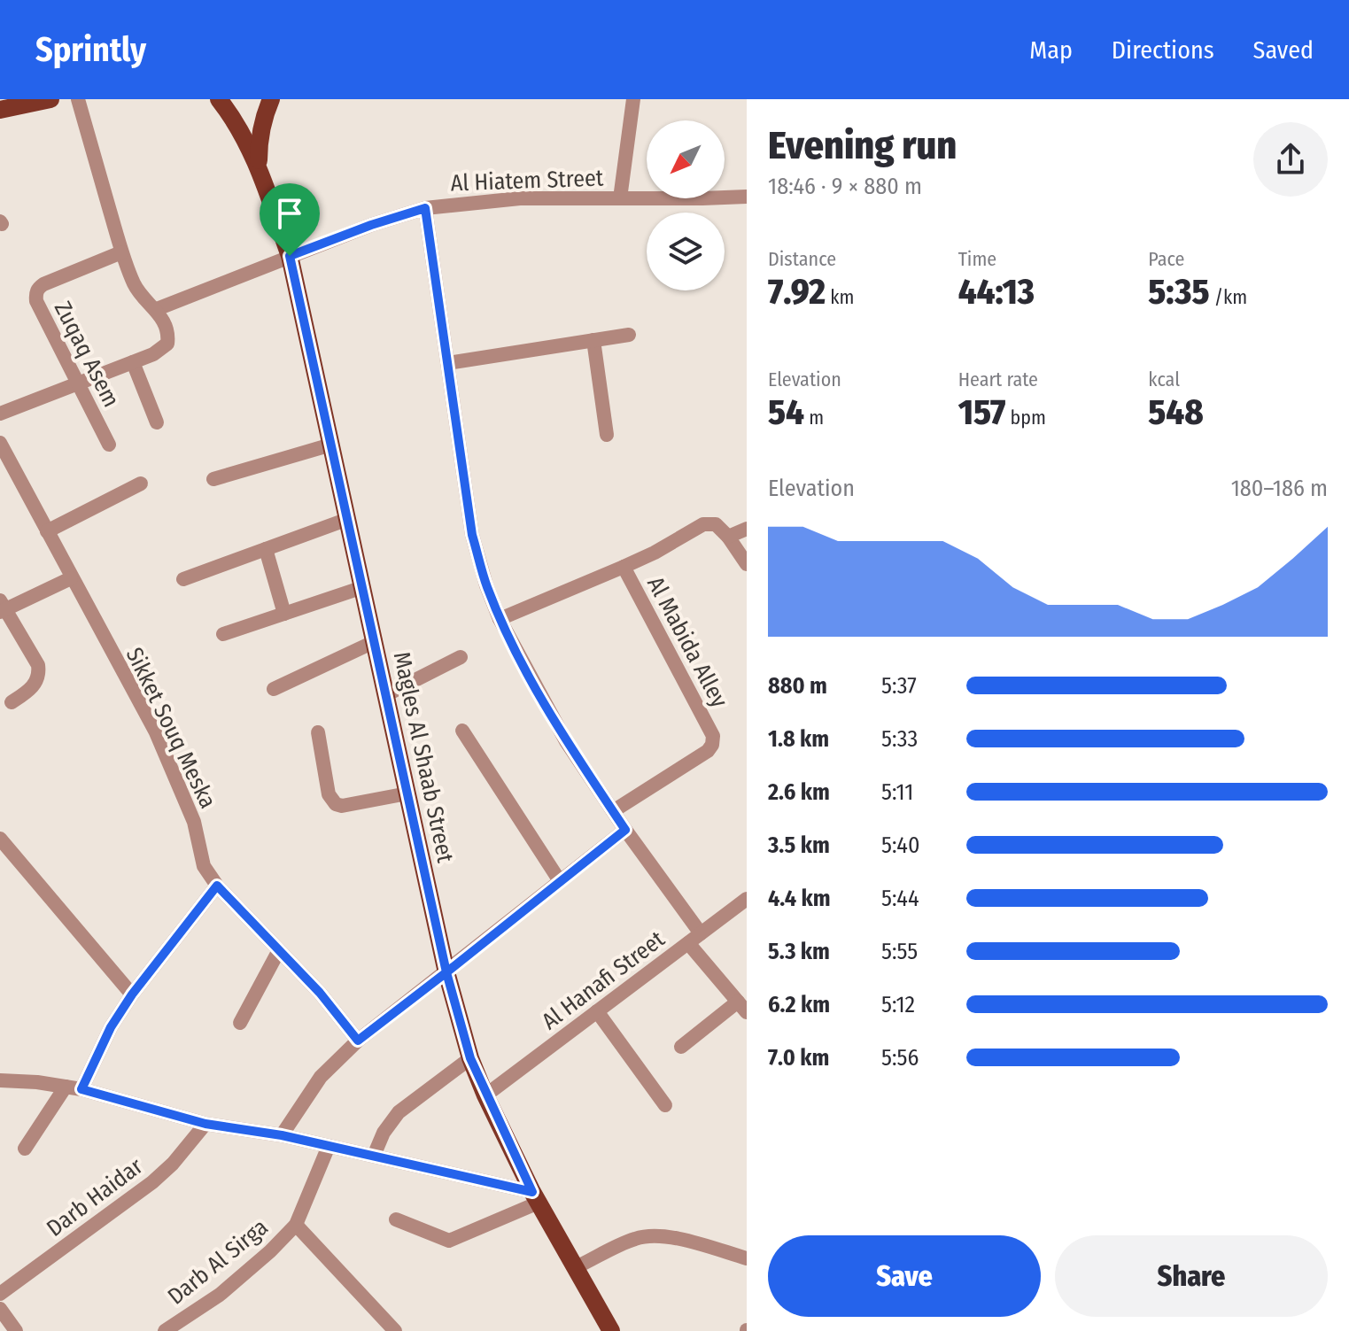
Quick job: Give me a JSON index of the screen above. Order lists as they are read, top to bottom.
{
  "streets": {
    "main road": ["Magles Al Shaab Street"],
    "street": [
      "Al Hiatem Street",
      "Zuqaq Asem",
      "Al Mabida Alley",
      "Sikket Souq Meska",
      "Al Hanafi Street",
      "Darb Haidar",
      "Darb Al Sirga"
    ]
  },
  "crossings": [
    ["Al Hiatem Street", "Magles Al Shaab Street"],
    ["Magles Al Shaab Street", "Al Hanafi Street"]
  ],
  "north": "bottom left",
  "page": {
    "header": "Sprintly",
    "nav": ["Map", "Directions", "Saved"],
    "heading": ["Evening run", "18:46 · 9 × 880 m"],
    "stats": [
      ["Distance", "7.92 km"],
      ["Time", "44:13"],
      ["Pace", "5:35 /km"],
      ["Elevation", "54 m"],
      ["Heart rate", "157 bpm"],
      ["kcal", "548"]
    ],
    "chart": ["Elevation", "180–186 m"],
    "list": [
      {
        "name": "880 m",
        "note": "5:37"
      },
      {
        "name": "1.8 km",
        "note": "5:33"
      },
      {
        "name": "2.6 km",
        "note": "5:11"
      },
      {
        "name": "3.5 km",
        "note": "5:40"
      },
      {
        "name": "4.4 km",
        "note": "5:44"
      },
      {
        "name": "5.3 km",
        "note": "5:55"
      },
      {
        "name": "6.2 km",
        "note": "5:12"
      },
      {
        "name": "7.0 km",
        "note": "5:56"
      }
    ],
    "buttons": ["Save", "Share"]
  }
}
